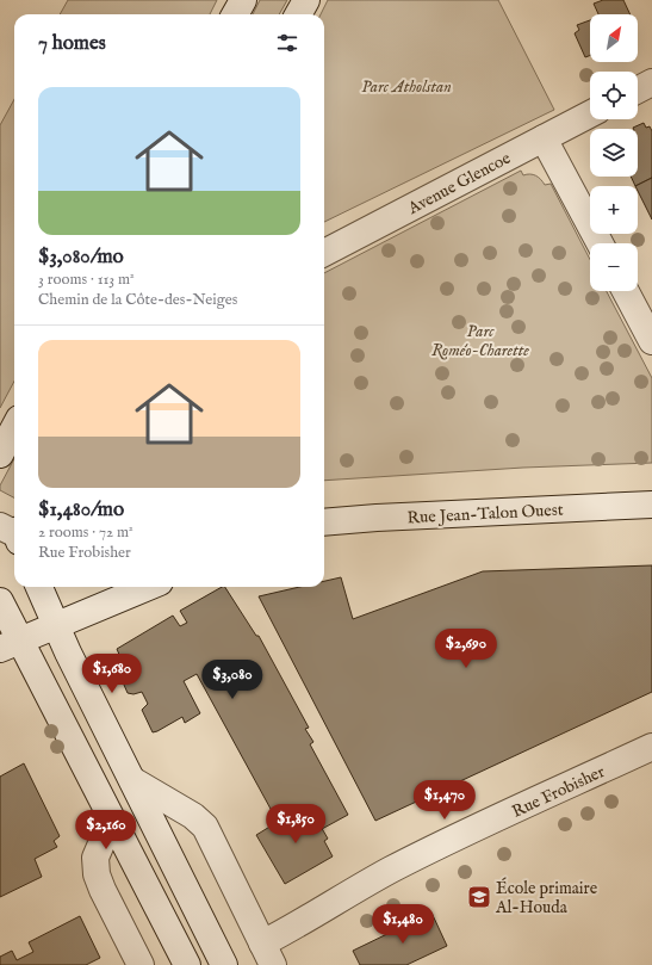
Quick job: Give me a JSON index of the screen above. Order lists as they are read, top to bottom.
{
  "streets": {
    "street": ["Avenue Glencoe", "Rue Jean-Talon Ouest", "Rue Frobisher"]
  },
  "parks": ["Parc Atholstan", "Parc Roméo-Charette"],
  "places": {
    "school or university": ["École primaire Al-Houda"]
  },
  "north": "top right",
  "page": {
    "map_buttons": ["+", "−"],
    "heading": "7 homes",
    "list": [
      {
        "name": "$3,080/mo",
        "note": "3 rooms · 113 m² · Chemin de la Côte-des-Neiges"
      },
      {
        "name": "$1,480/mo",
        "note": "2 rooms · 72 m² · Rue Frobisher"
      }
    ],
    "price": [
      "$2,690",
      "$1,680",
      "$3,080",
      "$1,470",
      "$1,850",
      "$2,160",
      "$1,480"
    ]
  }
}
